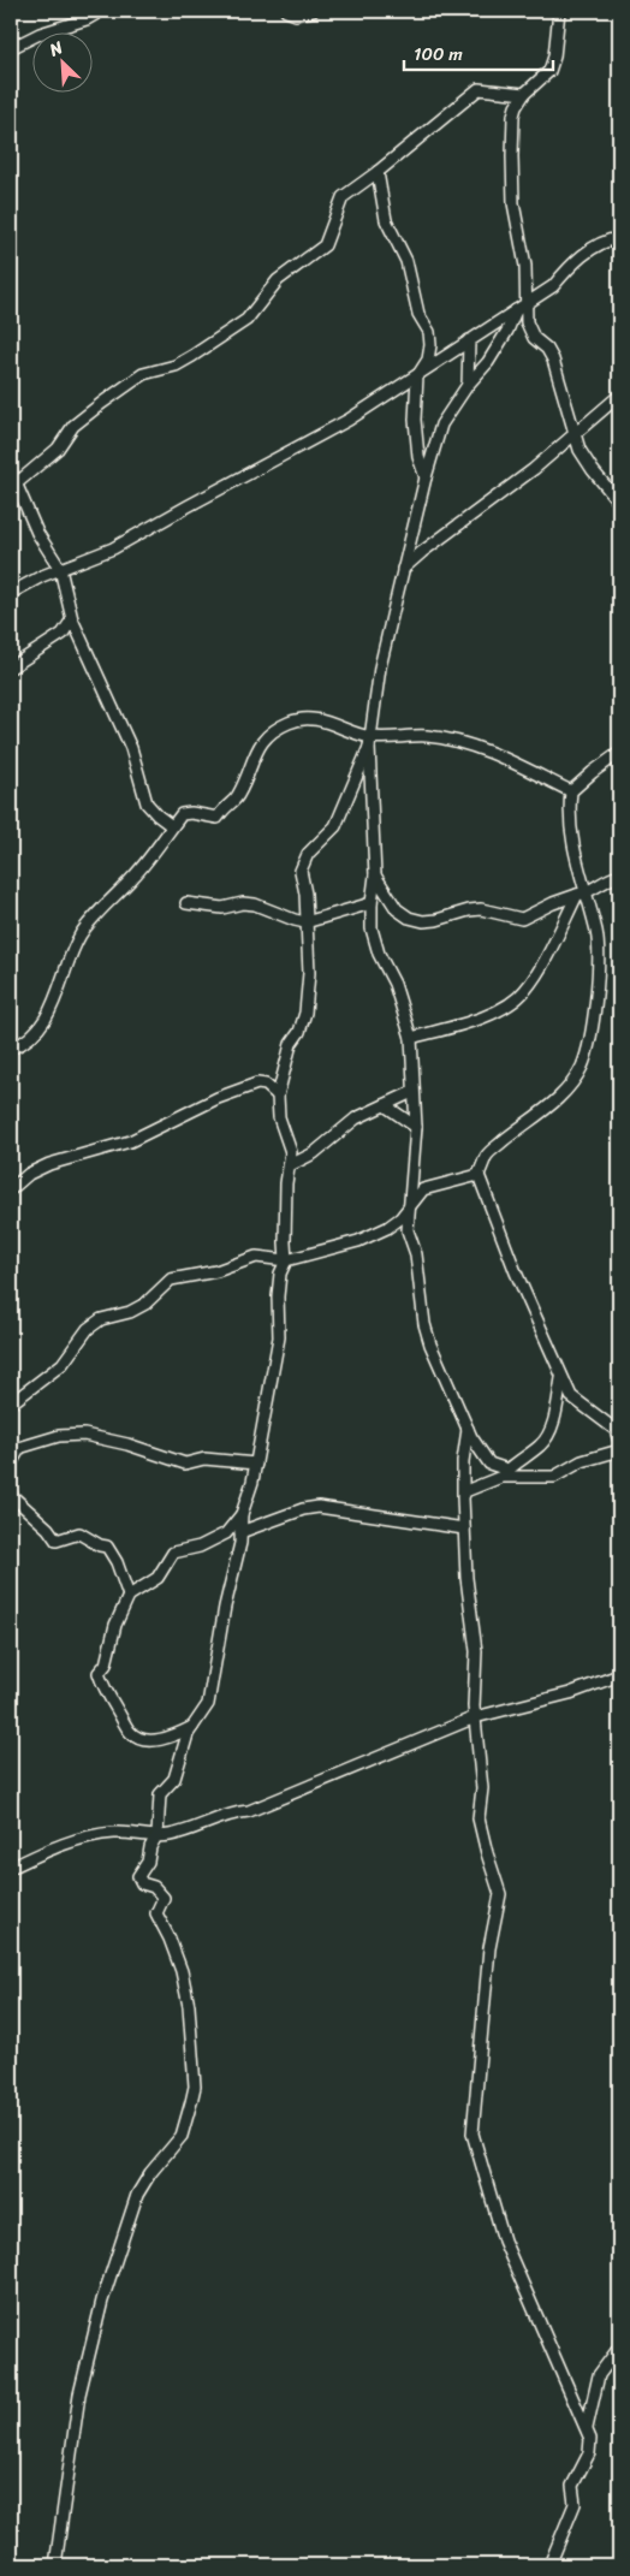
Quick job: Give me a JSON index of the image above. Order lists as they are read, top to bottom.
{
  "scale_bar": "100 m",
  "north": "top left"
}
